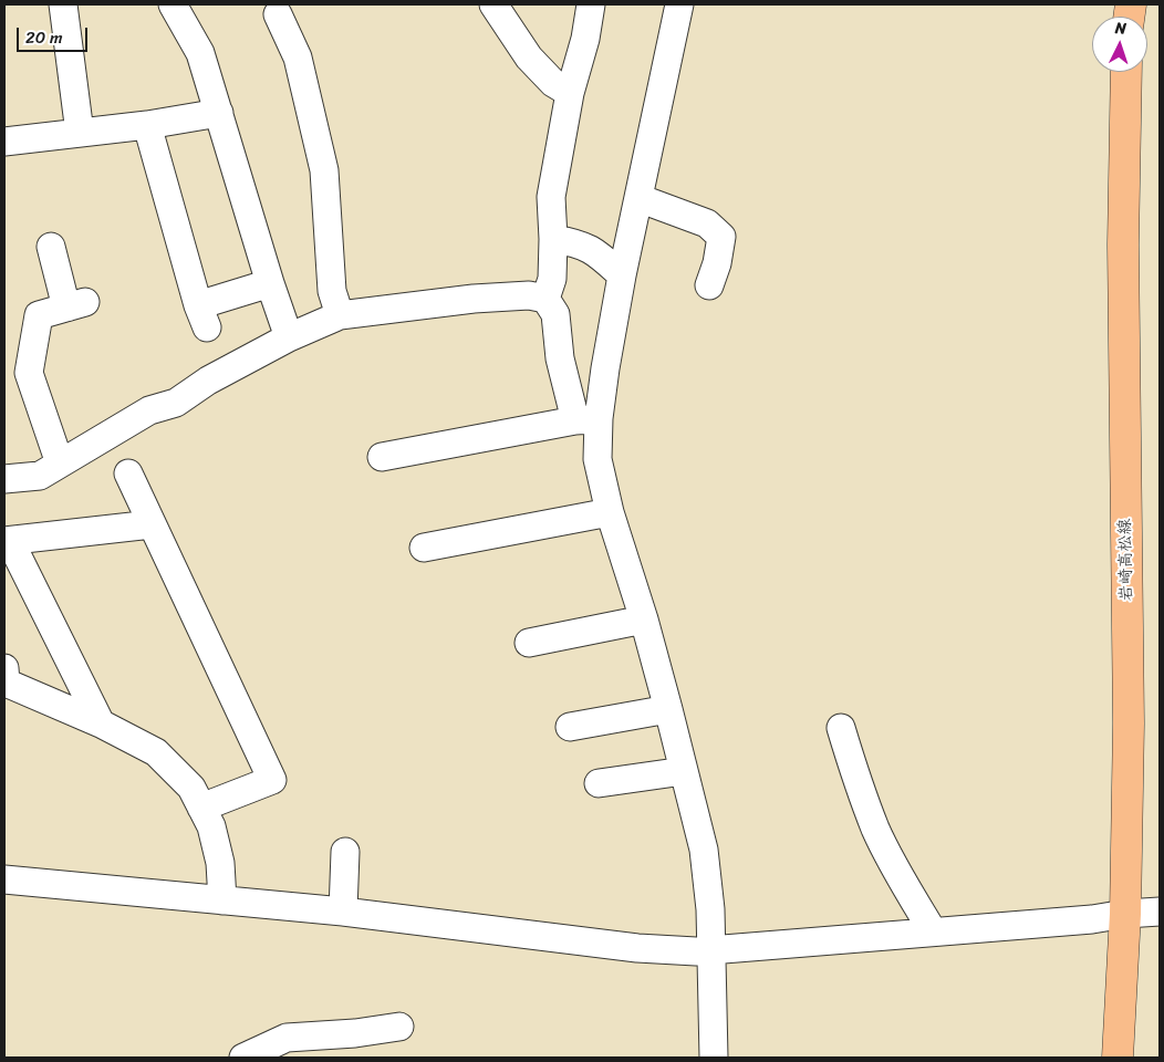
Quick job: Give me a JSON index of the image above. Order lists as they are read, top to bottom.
{
  "streets": {
    "main road": ["岩崎高松線"]
  },
  "scale_bar": "20 m",
  "north": "top"
}
